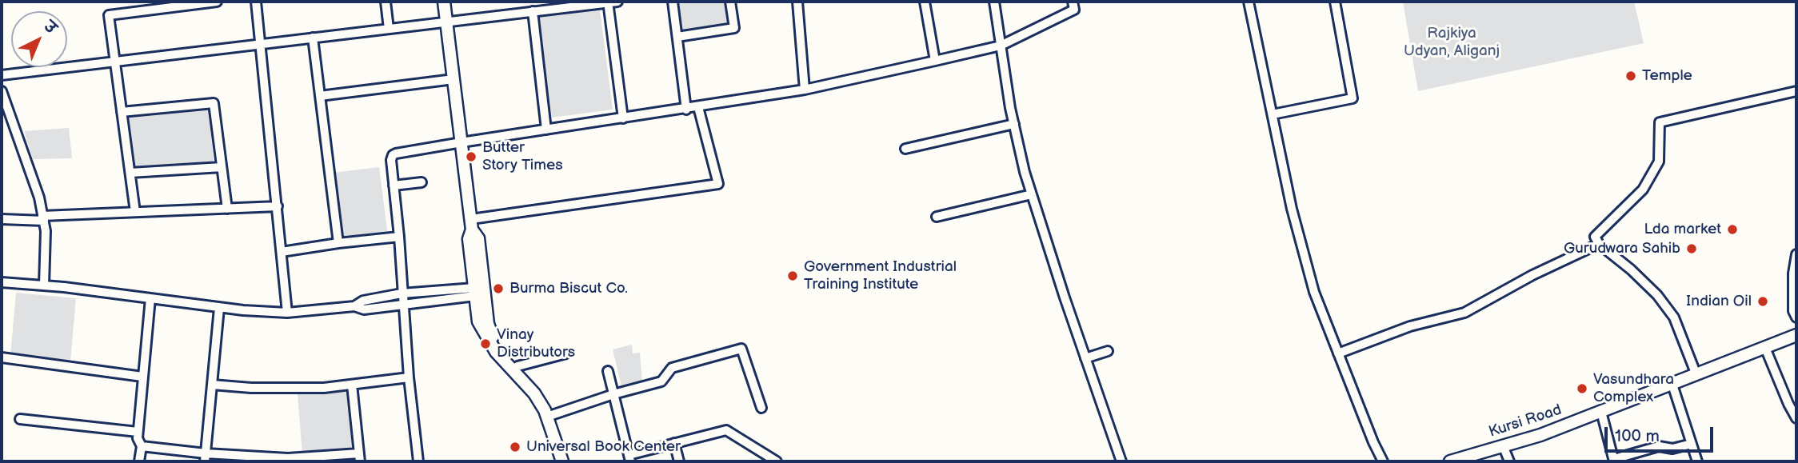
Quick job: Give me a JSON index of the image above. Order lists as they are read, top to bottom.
{
  "streets": {
    "main road": ["Kursi Road"]
  },
  "parks": ["Rajkiya Udyan, Aliganj"],
  "places": [
    "Temple",
    "Butter Story Times",
    "Lda market",
    "Gurudwara Sahib",
    "Government Industrial Training Institute",
    "Burma Biscut Co.",
    "Indian Oil",
    "Vinay Distributors",
    "Vasundhara Complex",
    "Universal Book Center"
  ],
  "scale_bar": "100 m",
  "north": "top right"
}
